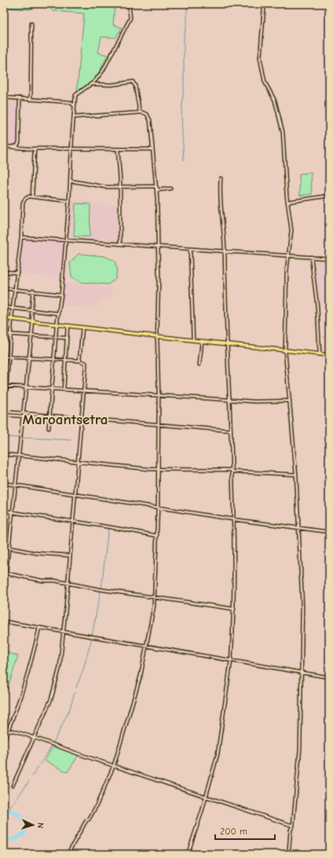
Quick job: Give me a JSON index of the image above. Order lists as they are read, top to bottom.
{
  "districts": ["Maroantsetra"],
  "scale_bar": "200 m",
  "north": "right"
}
